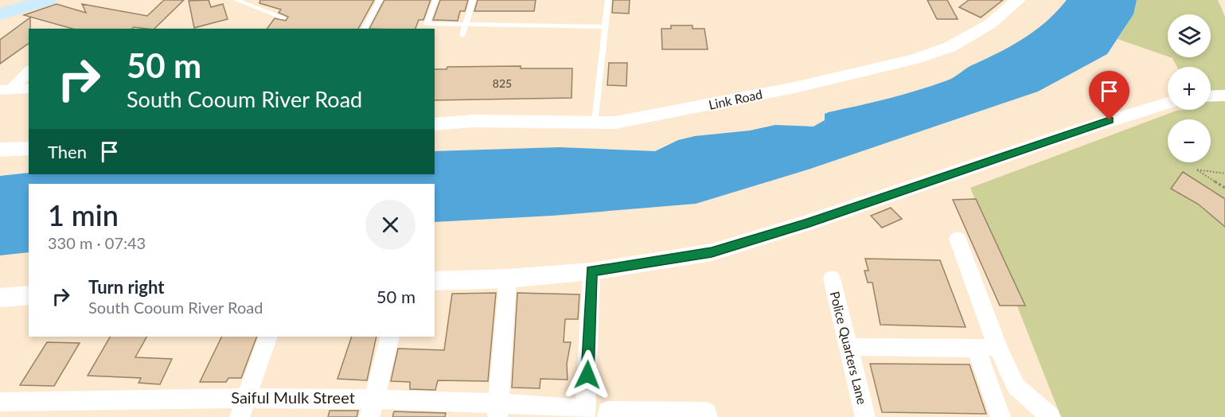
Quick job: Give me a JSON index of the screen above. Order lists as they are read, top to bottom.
{
  "streets": {
    "street": ["Link Road", "Police Quarters Lane", "Saiful Mulk Street"]
  },
  "house_numbers": ["825"],
  "page": {
    "map_buttons": ["+", "−"],
    "turn": ["50 m", "South Cooum River Road"],
    "then": "Then",
    "heading": ["1 min", "330 m · 07:43"],
    "list": [
      {
        "name": "Turn right",
        "note": "South Cooum River Road",
        "value": "50 m"
      }
    ]
  }
}
